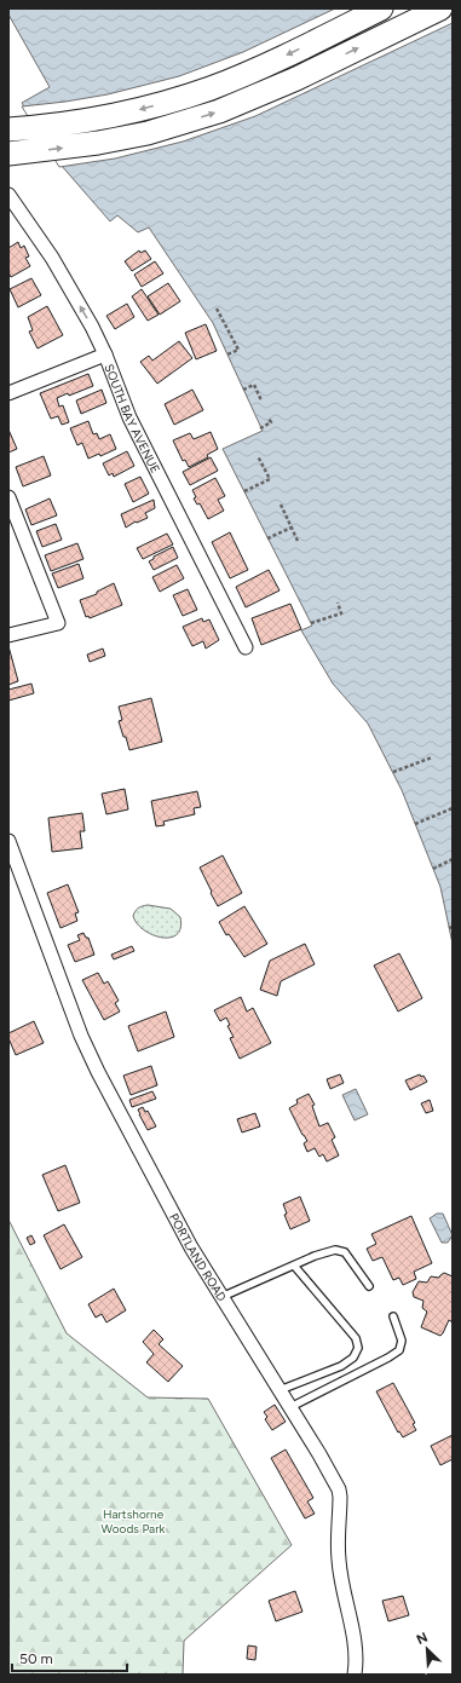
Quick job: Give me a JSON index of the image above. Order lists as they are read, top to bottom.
{
  "streets": {
    "street": ["SOUTH BAY AVENUE", "PORTLAND ROAD"]
  },
  "one_way": ["SOUTH BAY AVENUE"],
  "parks": ["Hartshorne Woods Park"],
  "scale_bar": "50 m",
  "north": "top left"
}
